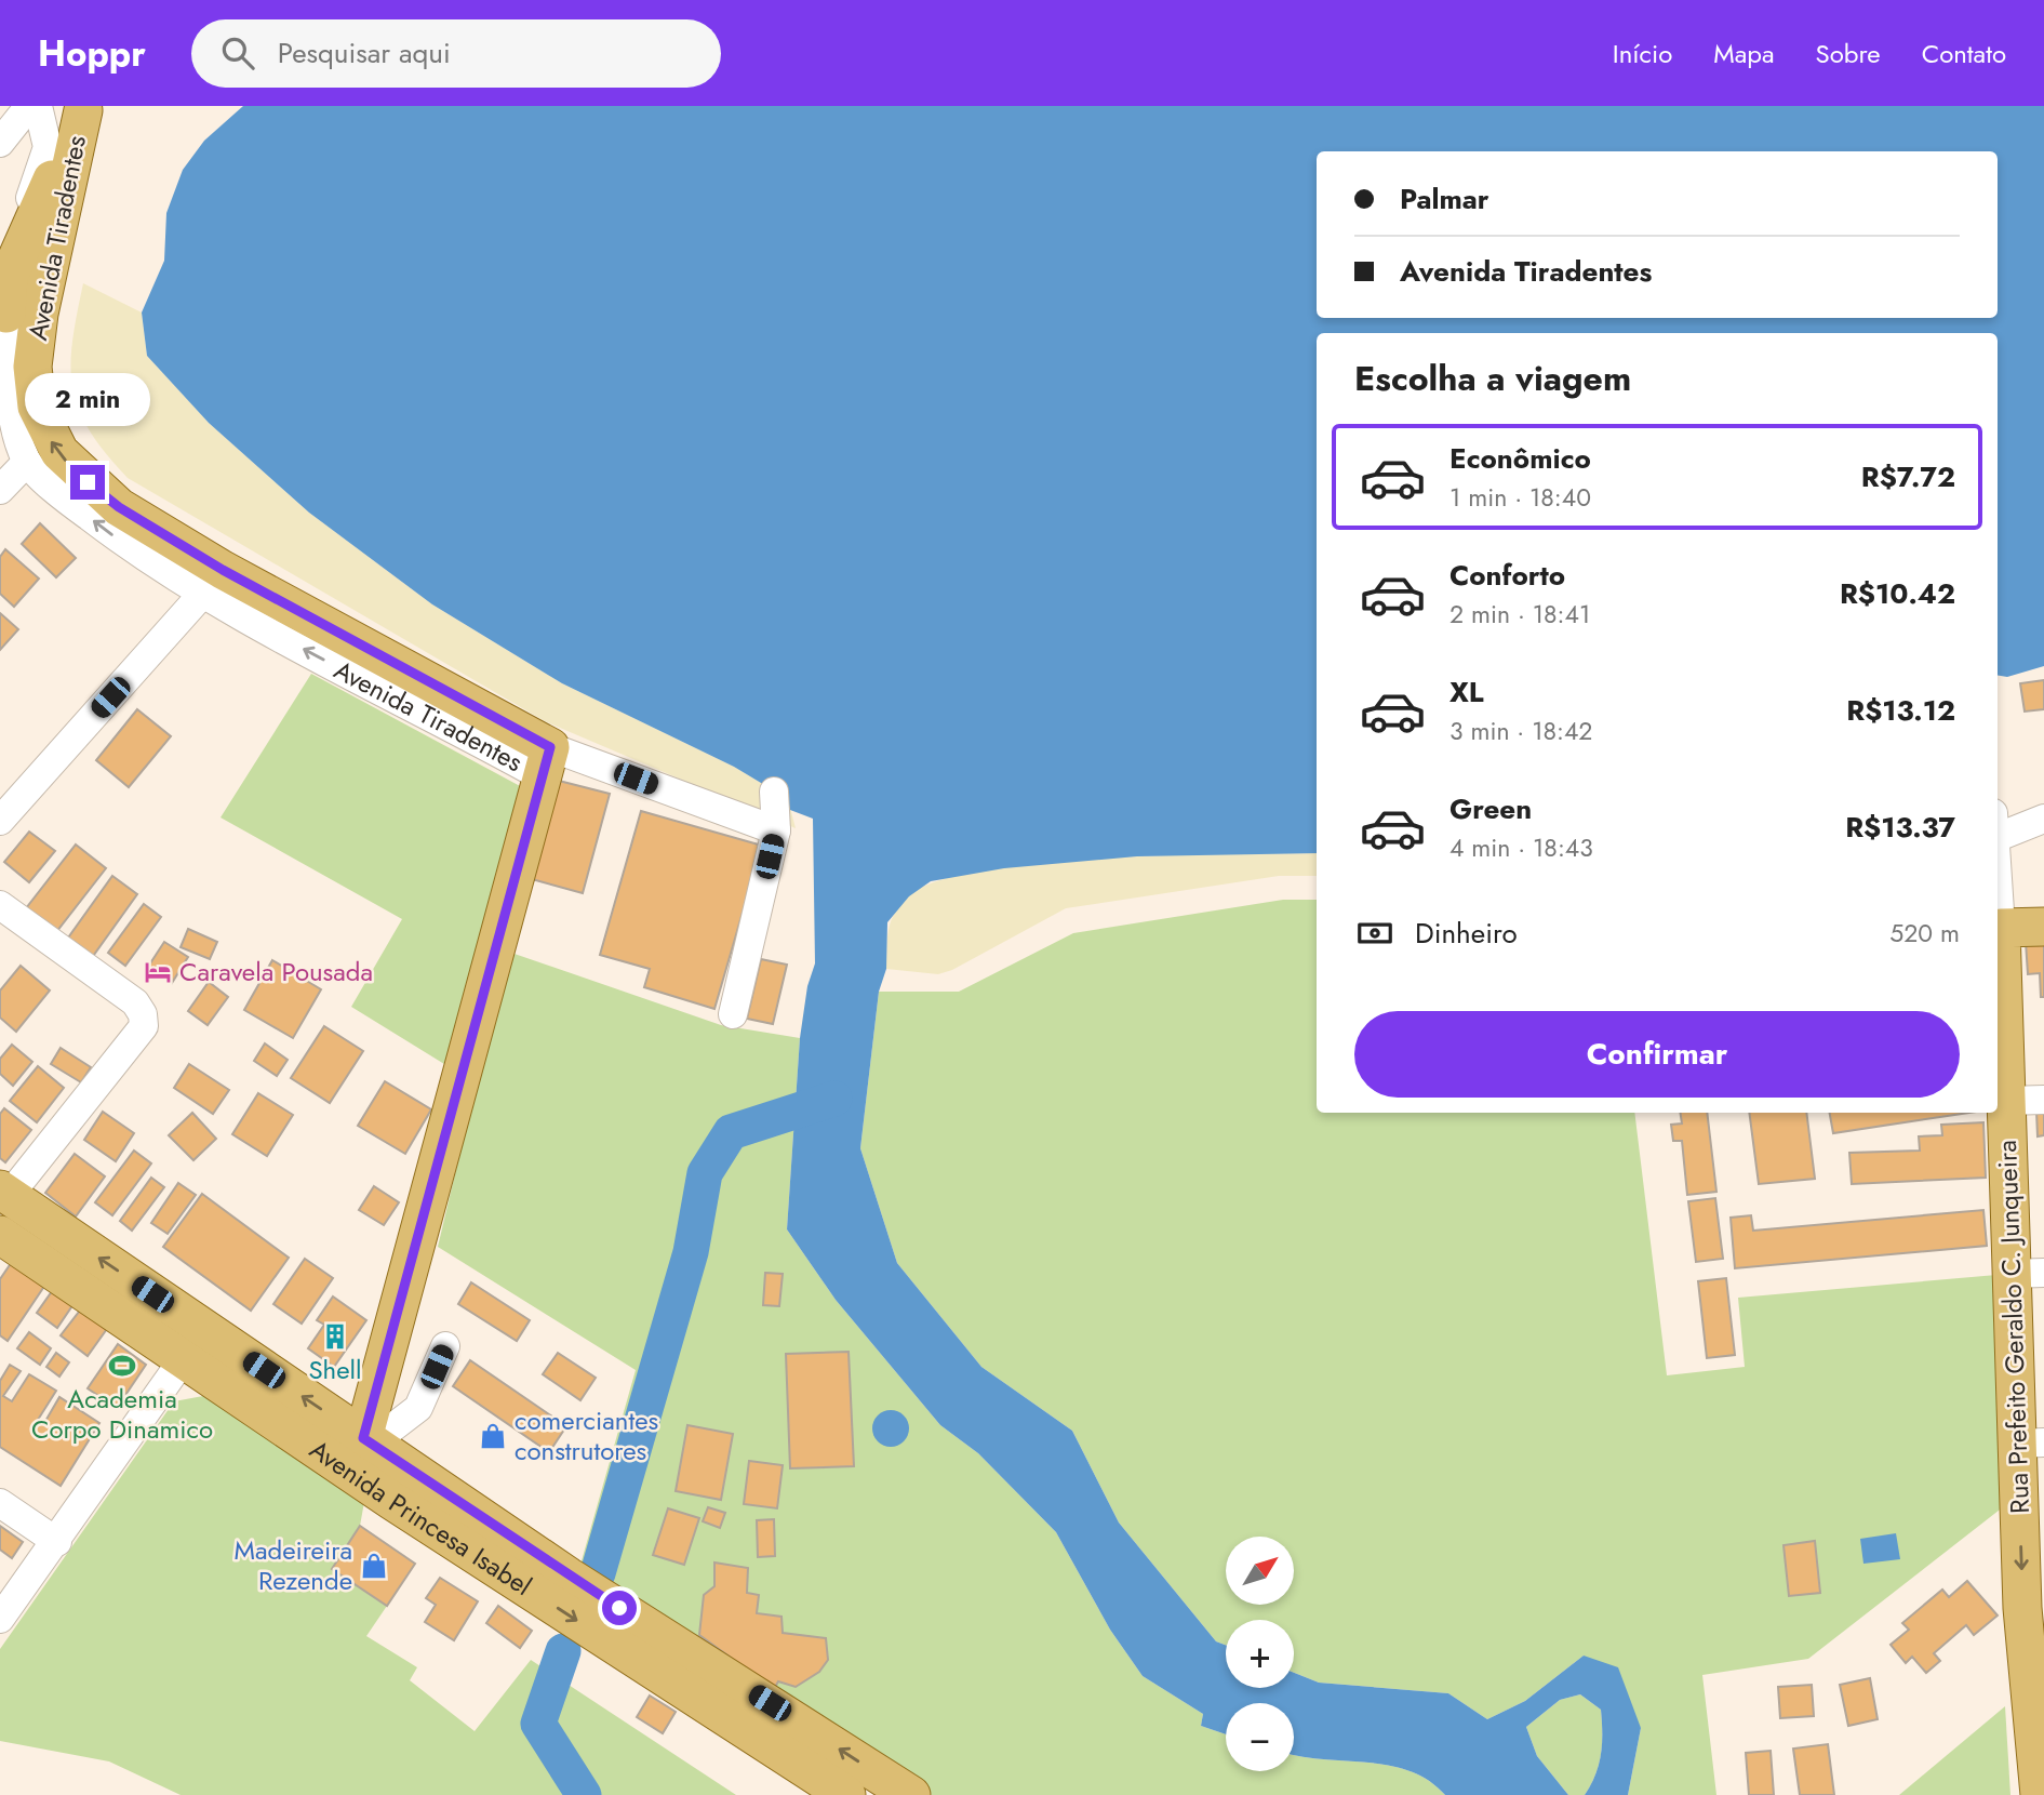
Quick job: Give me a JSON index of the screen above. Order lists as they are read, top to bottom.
{
  "streets": {
    "main road": ["Avenida Tiradentes", "Rua Prefeito Geraldo C. Junqueira", "Avenida Princesa Isabel"]
  },
  "one_way": ["Avenida Tiradentes"],
  "places": {
    "hotel": ["Caravela Pousada"],
    "building": ["Shell"],
    "sports": ["Academia Corpo Dinamico"],
    "shop": ["comerciantes construtores", "Madeireira Rezende"]
  },
  "north": "top right",
  "page": {
    "header": "Hoppr",
    "search": "Pesquisar aqui",
    "nav": [
      "Início",
      "Mapa",
      "Sobre",
      "Contato"
    ],
    "banner": ["Palmar", "Avenida Tiradentes"],
    "heading": "Escolha a viagem",
    "bubble": "2 min",
    "list": [
      {
        "name": "Econômico",
        "note": "1 min · 18:40",
        "value": "R$7.72"
      },
      {
        "name": "Conforto",
        "note": "2 min · 18:41",
        "value": "R$10.42"
      },
      {
        "name": "XL",
        "note": "3 min · 18:42",
        "value": "R$13.12"
      },
      {
        "name": "Green",
        "note": "4 min · 18:43",
        "value": "R$13.37"
      }
    ],
    "pay": ["Dinheiro", "520 m"],
    "buttons": "Confirmar",
    "map_buttons": ["+", "−"]
  }
}
